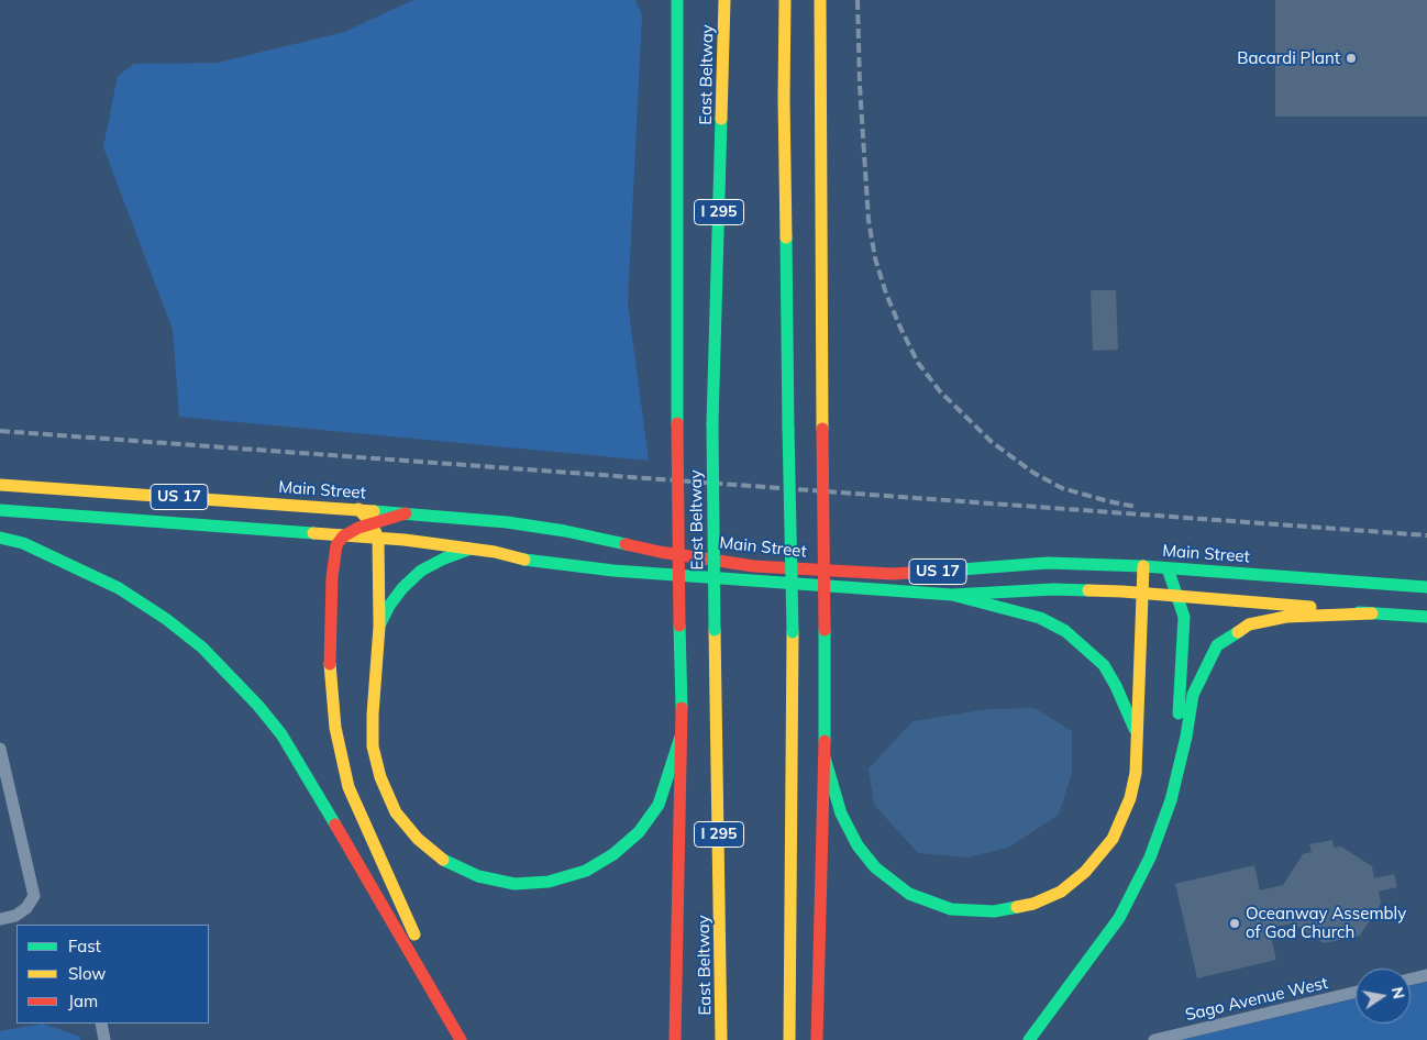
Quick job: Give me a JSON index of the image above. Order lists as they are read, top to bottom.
{
  "streets": {
    "main road": [
      "East Beltway",
      "I 295",
      "Main Street",
      "US 17"
    ],
    "street": ["Sago Avenue West"]
  },
  "places": ["Bacardi Plant", "Oceanway Assembly of God Church"],
  "legend": ["Fast", "Slow", "Jam"],
  "north": "right"
}
